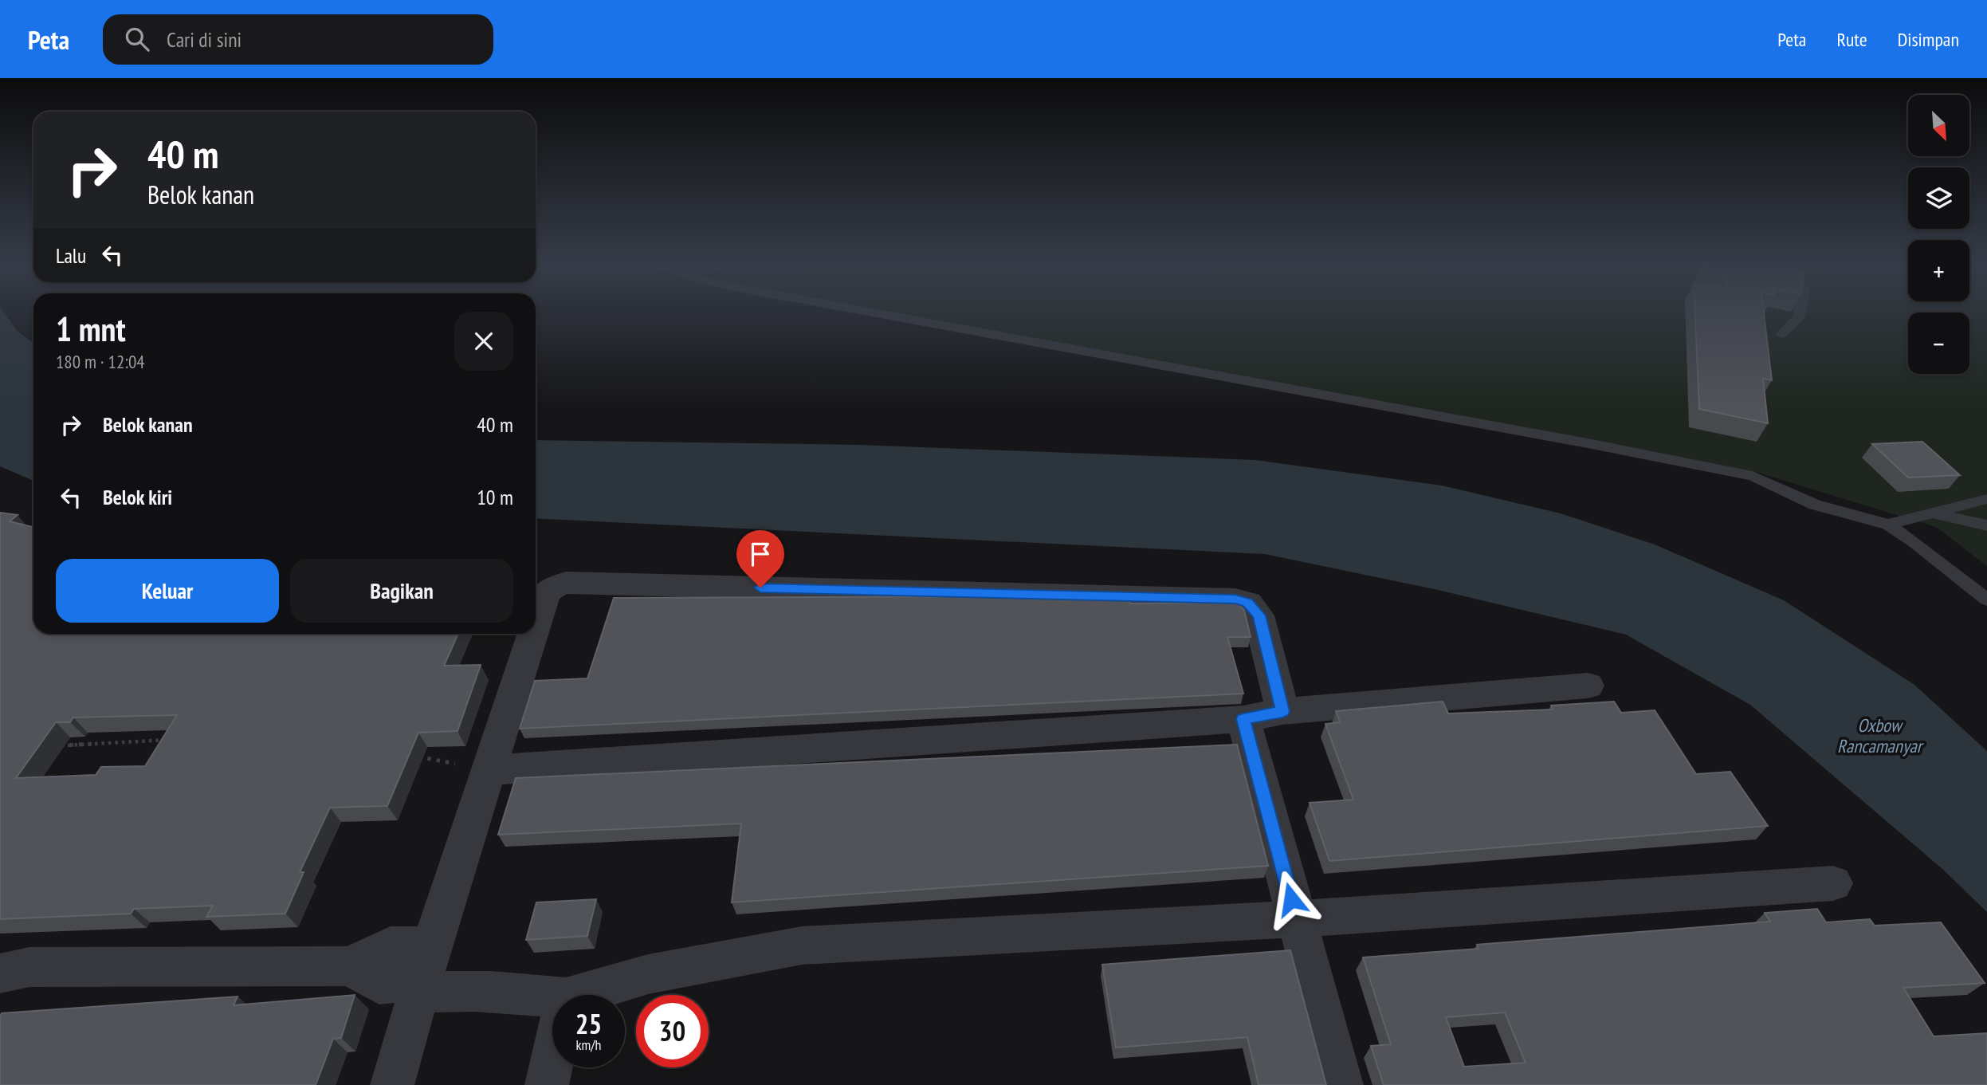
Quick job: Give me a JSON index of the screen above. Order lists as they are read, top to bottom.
{
  "water": ["Oxbow Rancamanyar"],
  "north": "bottom right",
  "page": {
    "header": "Peta",
    "search": "Cari di sini",
    "nav": ["Peta", "Rute", "Disimpan"],
    "map_buttons": ["+", "−"],
    "turn": ["40 m", "Belok kanan"],
    "then": "Lalu",
    "heading": ["1 mnt", "180 m · 12:04"],
    "list": [
      {
        "name": "Belok kanan",
        "value": "40 m"
      },
      {
        "name": "Belok kiri",
        "value": "10 m"
      }
    ],
    "buttons": ["Keluar", "Bagikan"],
    "speed": "25 km/h",
    "limit": "30"
  }
}
